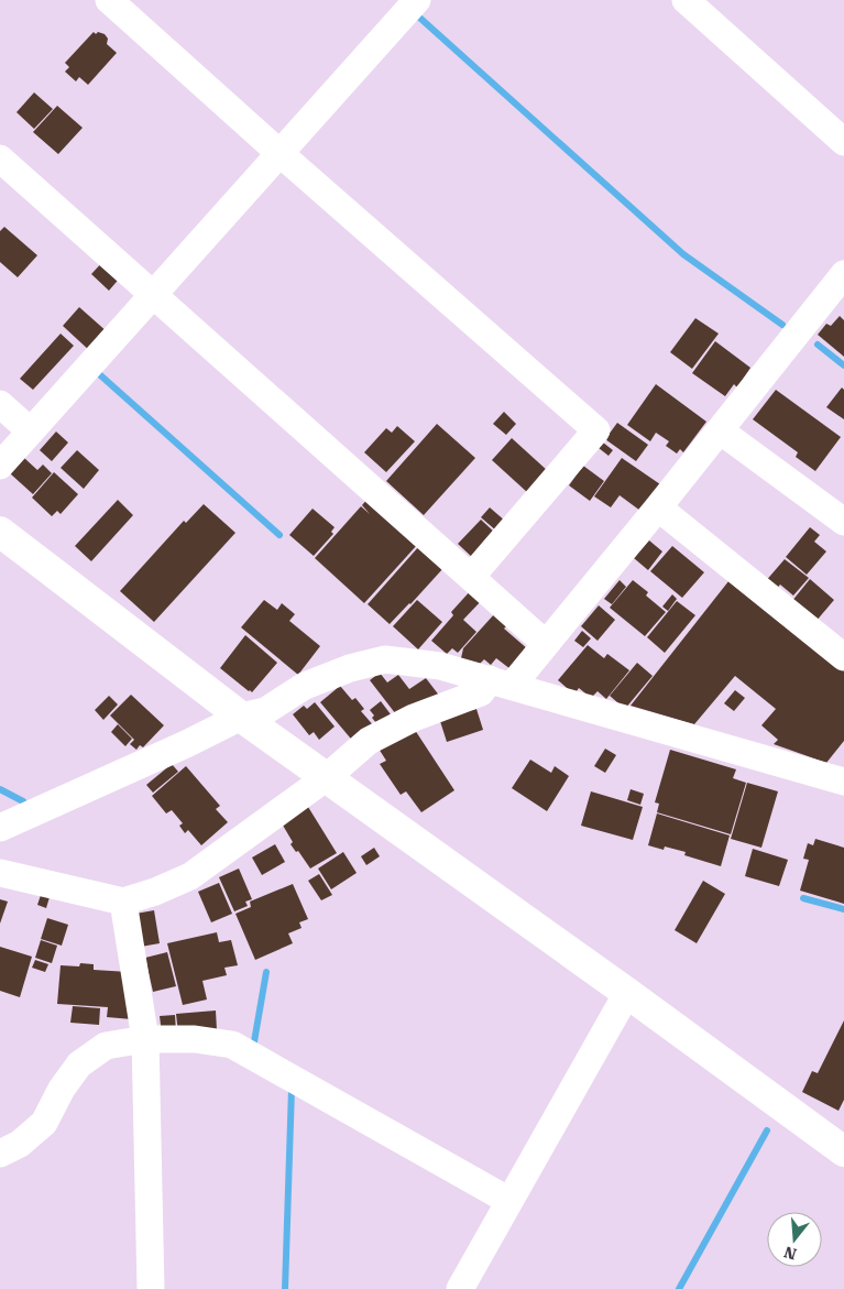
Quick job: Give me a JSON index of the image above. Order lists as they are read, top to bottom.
{
  "north": "bottom"
}
